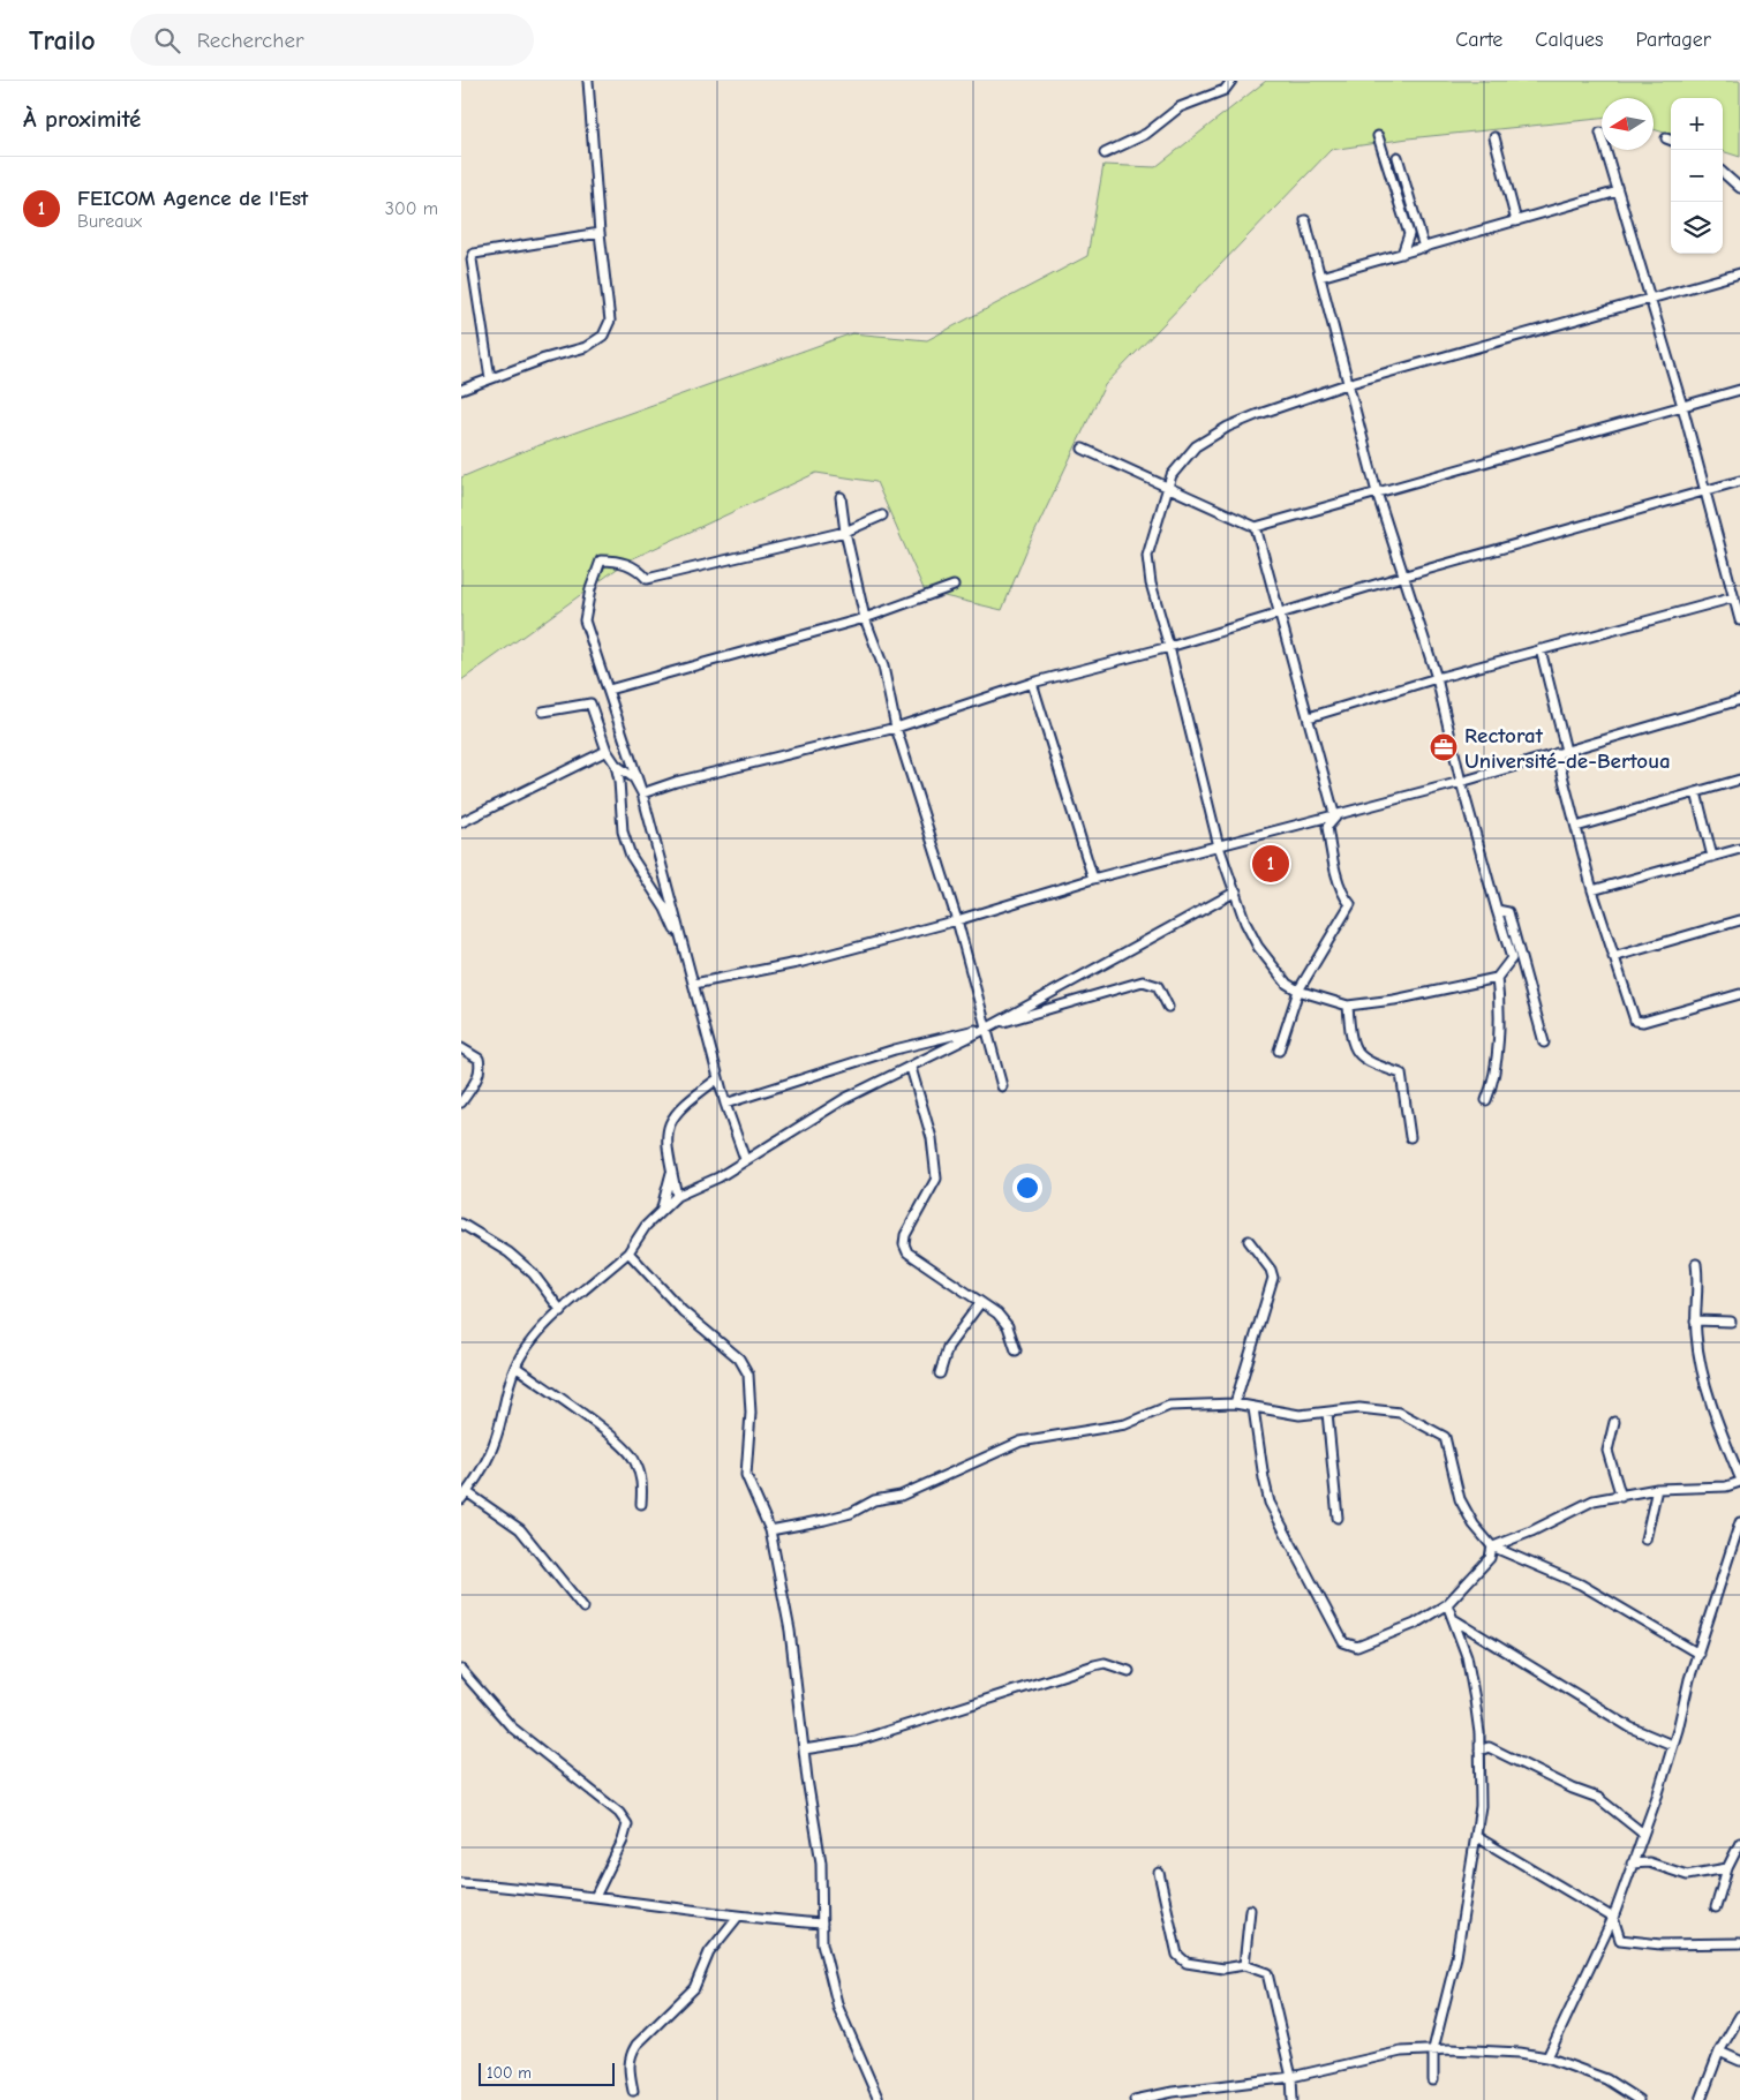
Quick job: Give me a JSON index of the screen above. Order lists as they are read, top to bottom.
{
  "places": {
    "office": ["Rectorat Université-de-Bertoua"]
  },
  "scale_bar": "100 m",
  "north": "left",
  "page": {
    "header": "Trailo",
    "search": "Rechercher",
    "nav": ["Carte", "Calques", "Partager"],
    "heading": "À proximité",
    "map_buttons": ["+", "−"],
    "list": [
      {
        "mark": "1",
        "name": "FEICOM Agence de l'Est",
        "note": "Bureaux",
        "value": "300 m"
      }
    ],
    "pins": "1",
    "scale": "100 m"
  }
}
